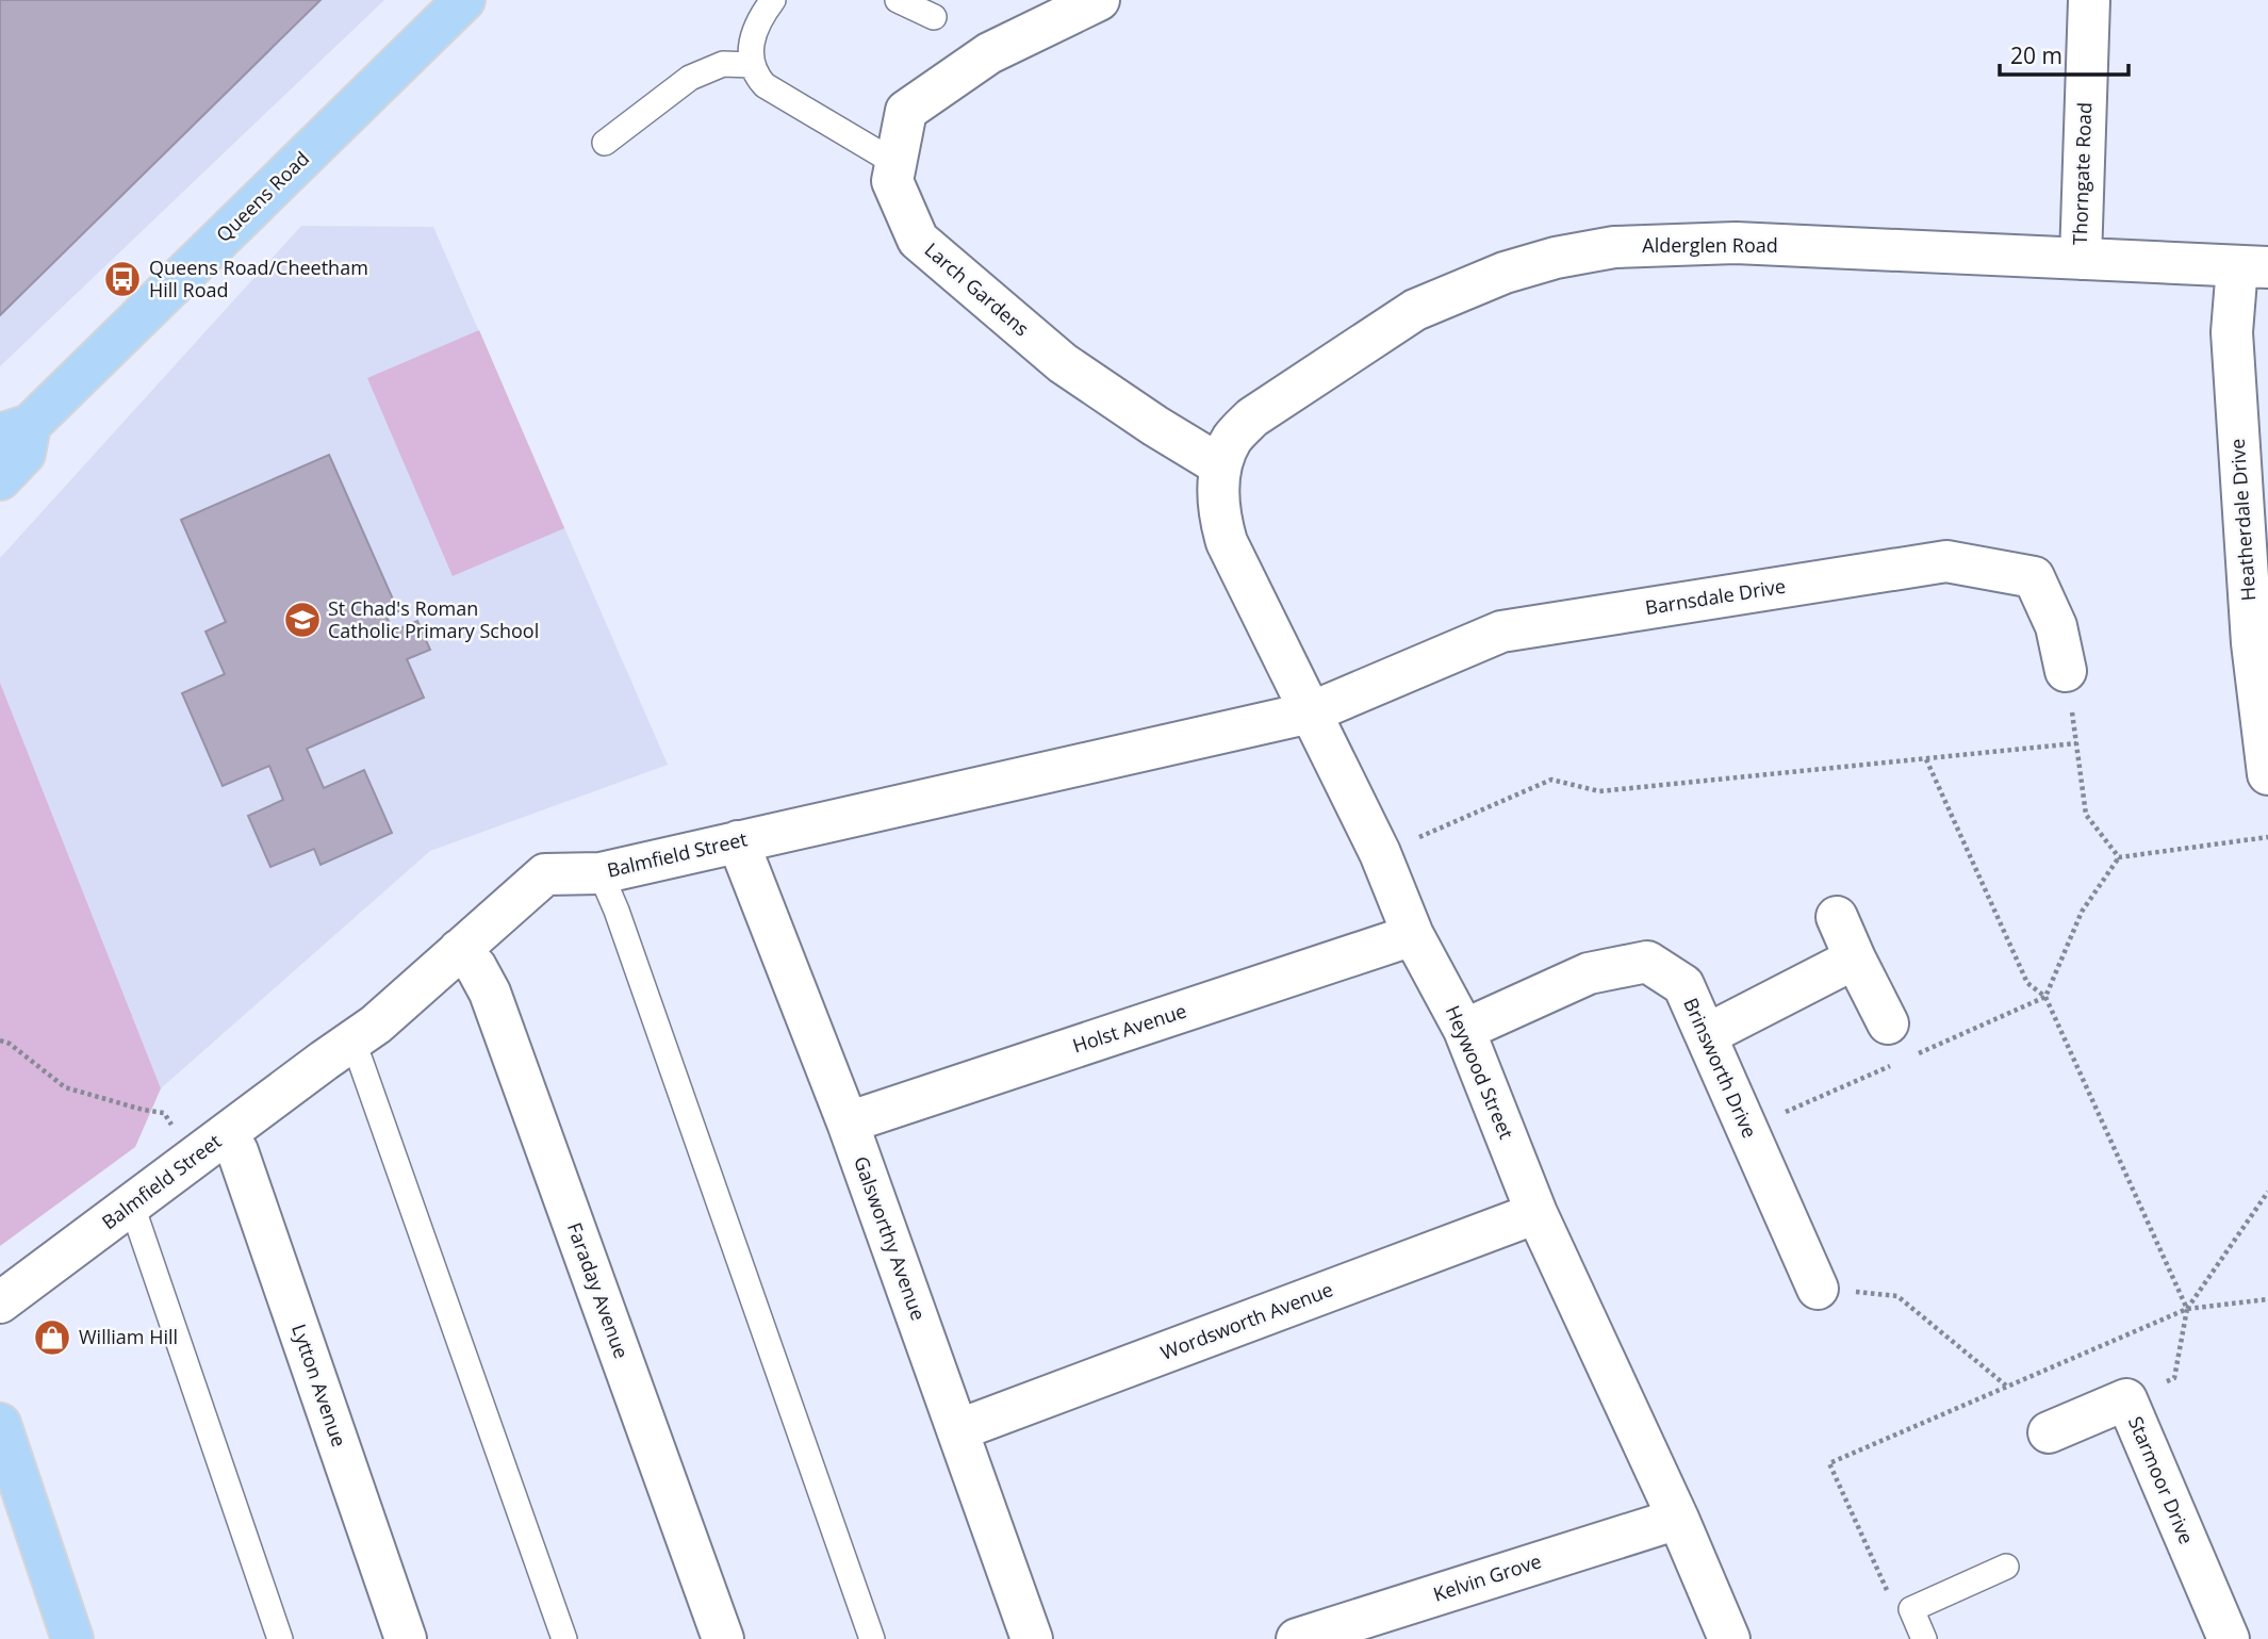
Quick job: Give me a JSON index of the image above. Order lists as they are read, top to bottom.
{
  "streets": {
    "highway": ["Queens Road"],
    "street": [
      "Thorngate Road",
      "Alderglen Road",
      "Larch Gardens",
      "Heatherdale Drive",
      "Barnsdale Drive",
      "Balmfield Street",
      "Holst Avenue",
      "Brinsworth Drive",
      "Heywood Street",
      "Galsworthy Avenue",
      "Faraday Avenue",
      "Wordsworth Avenue",
      "Lytton Avenue",
      "Starmoor Drive",
      "Kelvin Grove"
    ]
  },
  "crossings": [
    ["Thorngate Road", "Alderglen Road"],
    ["Alderglen Road", "Larch Gardens"],
    ["Alderglen Road", "Heatherdale Drive"],
    ["Alderglen Road", "Heywood Street"],
    ["Larch Gardens", "Heywood Street"],
    ["Barnsdale Drive", "Balmfield Street"],
    ["Barnsdale Drive", "Heywood Street"],
    ["Balmfield Street", "Heywood Street"],
    ["Balmfield Street", "Galsworthy Avenue"],
    ["Balmfield Street", "Faraday Avenue"],
    ["Balmfield Street", "Lytton Avenue"],
    ["Holst Avenue", "Heywood Street"],
    ["Holst Avenue", "Galsworthy Avenue"],
    ["Brinsworth Drive", "Heywood Street"],
    ["Heywood Street", "Wordsworth Avenue"],
    ["Heywood Street", "Kelvin Grove"],
    ["Galsworthy Avenue", "Wordsworth Avenue"]
  ],
  "places": {
    "bus stop": ["Queens Road/Cheetham Hill Road"],
    "school or university": ["St Chad's Roman Catholic Primary School"],
    "shop": ["William Hill"]
  },
  "scale_bar": "20 m"
}
